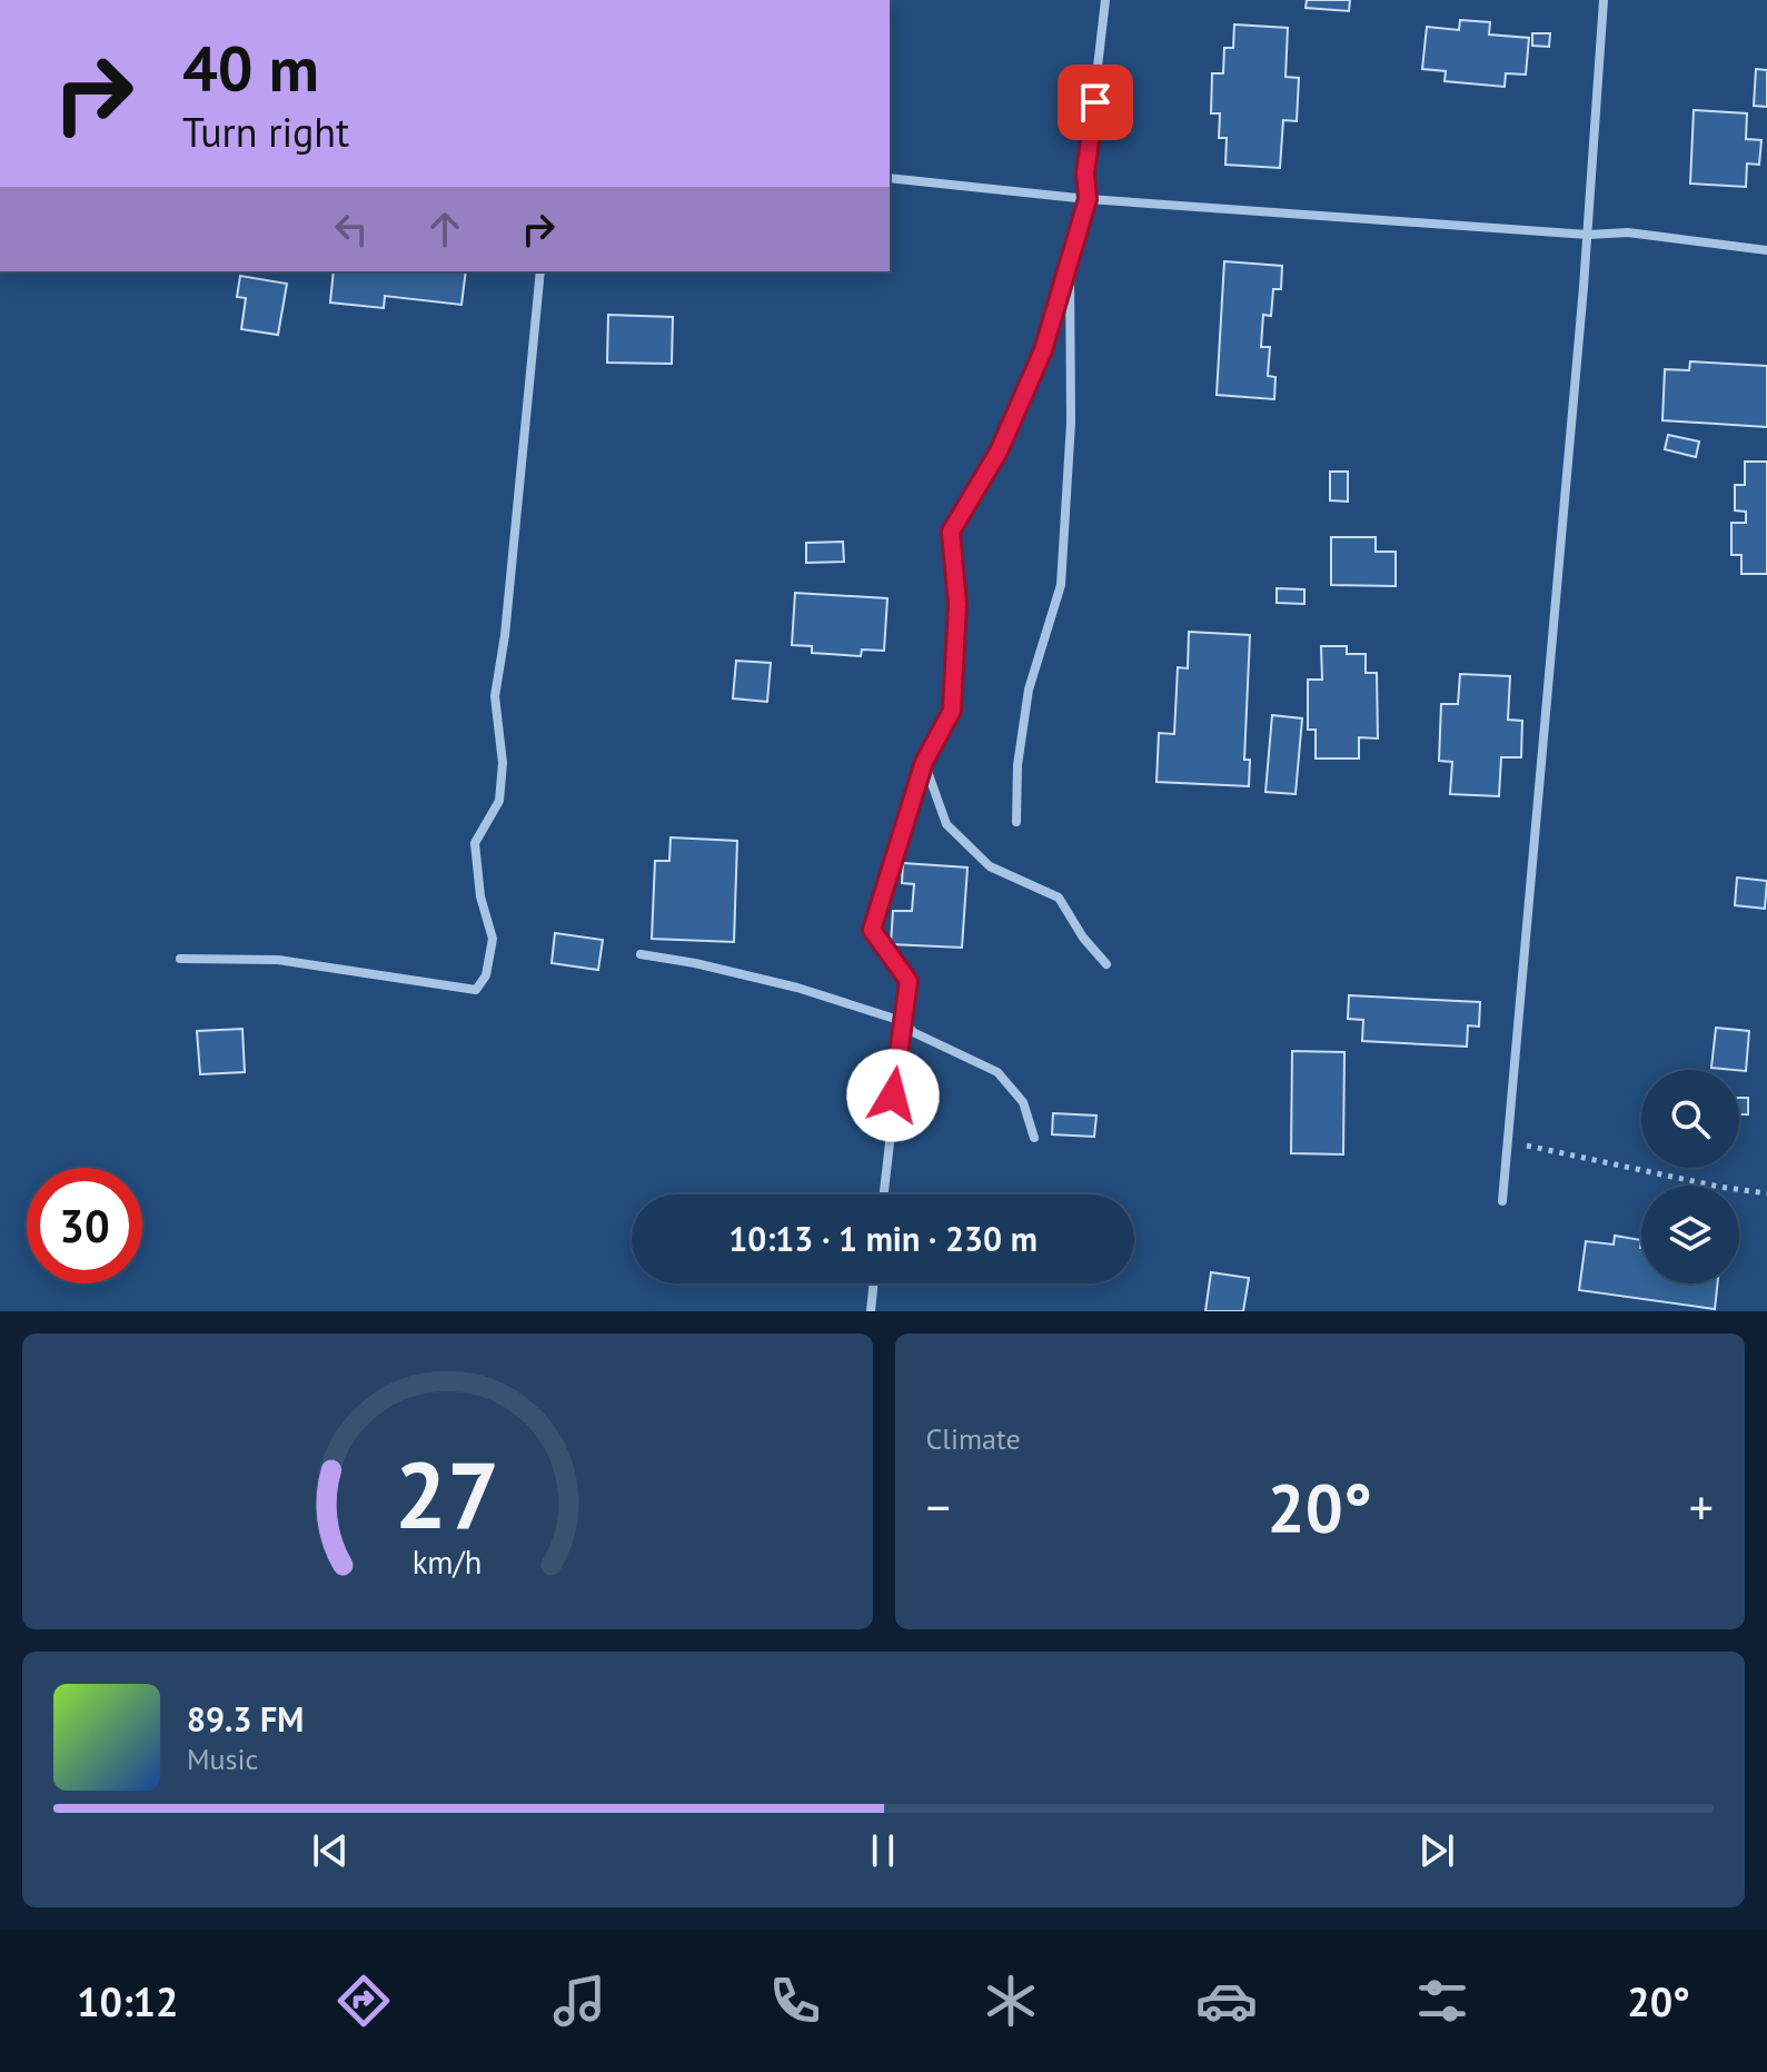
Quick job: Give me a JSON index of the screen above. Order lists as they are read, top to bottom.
{
  "page": {
    "turn": ["40 m", "Turn right"],
    "limit": "30",
    "trip": "10:13 · 1 min · 230 m",
    "tile": "Climate",
    "heat": ["−", "20°", "+"],
    "song": ["89.3 FM", "Music"],
    "tabs": ["10:12", "20°"],
    "gauge": ["27", "km/h"]
  }
}
